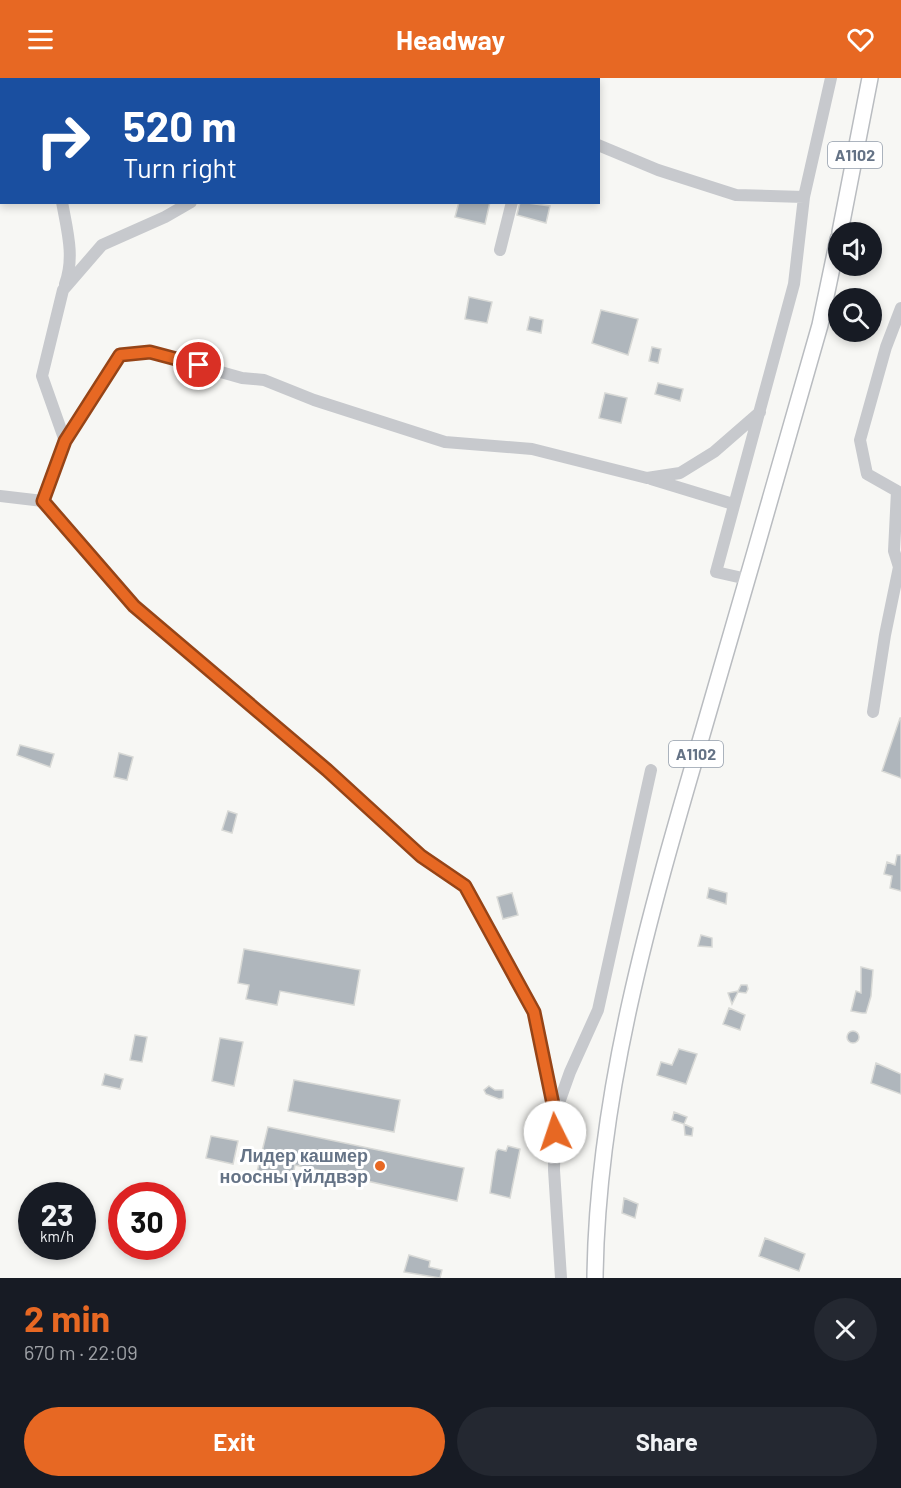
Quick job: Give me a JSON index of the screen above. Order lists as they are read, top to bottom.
{
  "streets": {
    "main road": ["A1102"]
  },
  "places": ["Лидер кашмер ноосны үйлдвэр"],
  "page": {
    "header": "Headway",
    "turn": ["520 m", "Turn right"],
    "speed": "23 km/h",
    "limit": "30",
    "heading": ["2 min", "670 m · 22:09"],
    "buttons": ["Exit", "Share"]
  }
}
